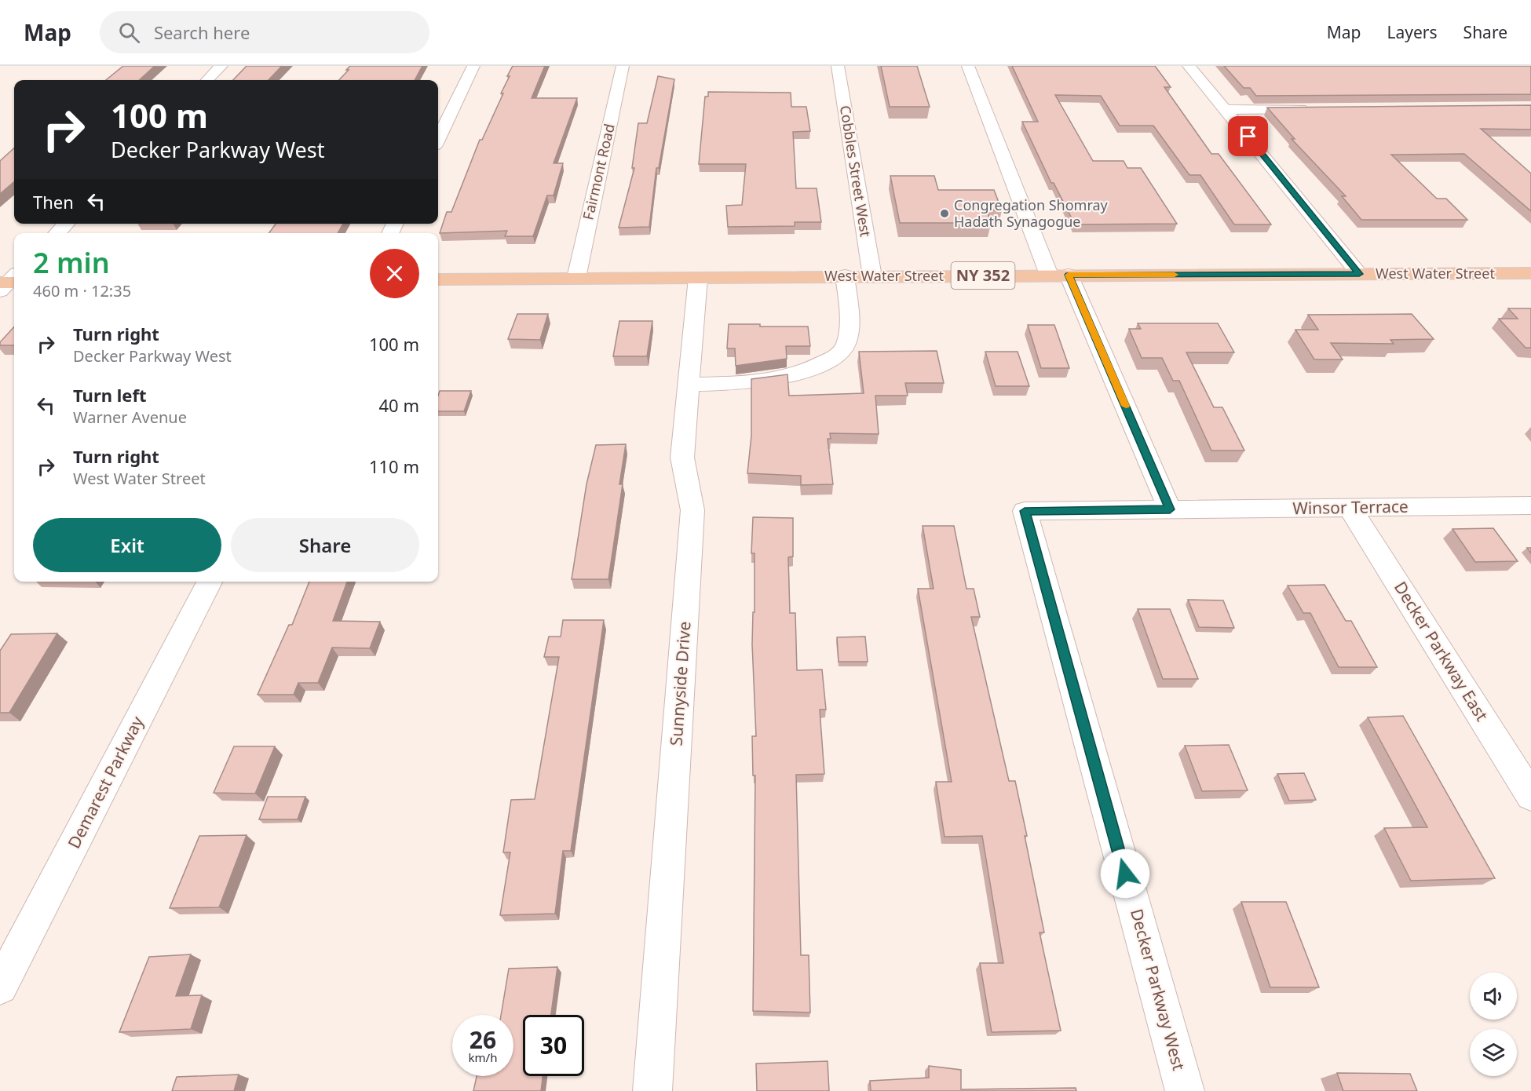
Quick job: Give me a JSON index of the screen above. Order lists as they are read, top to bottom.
{
  "streets": {
    "main road": ["West Water Street", "NY 352"],
    "street": [
      "Cobbles Street West",
      "Fairmont Road",
      "Winsor Terrace",
      "Decker Parkway East",
      "Sunnyside Drive",
      "Demarest Parkway",
      "Decker Parkway West"
    ]
  },
  "crossings": [
    ["Cobbles Street West", "West Water Street"],
    ["Fairmont Road", "West Water Street"],
    ["West Water Street", "Sunnyside Drive"],
    ["Winsor Terrace", "Decker Parkway East"],
    ["Winsor Terrace", "Decker Parkway West"]
  ],
  "places": ["Congregation Shomray Hadath Synagogue"],
  "page": {
    "header": "Map",
    "search": "Search here",
    "nav": ["Map", "Layers", "Share"],
    "turn": ["100 m", "Decker Parkway West"],
    "then": "Then",
    "heading": ["2 min", "460 m · 12:35"],
    "list": [
      {
        "name": "Turn right",
        "note": "Decker Parkway West",
        "value": "100 m"
      },
      {
        "name": "Turn left",
        "note": "Warner Avenue",
        "value": "40 m"
      },
      {
        "name": "Turn right",
        "note": "West Water Street",
        "value": "110 m"
      }
    ],
    "buttons": ["Exit", "Share"],
    "speed": "26 km/h",
    "limit": "30"
  }
}
